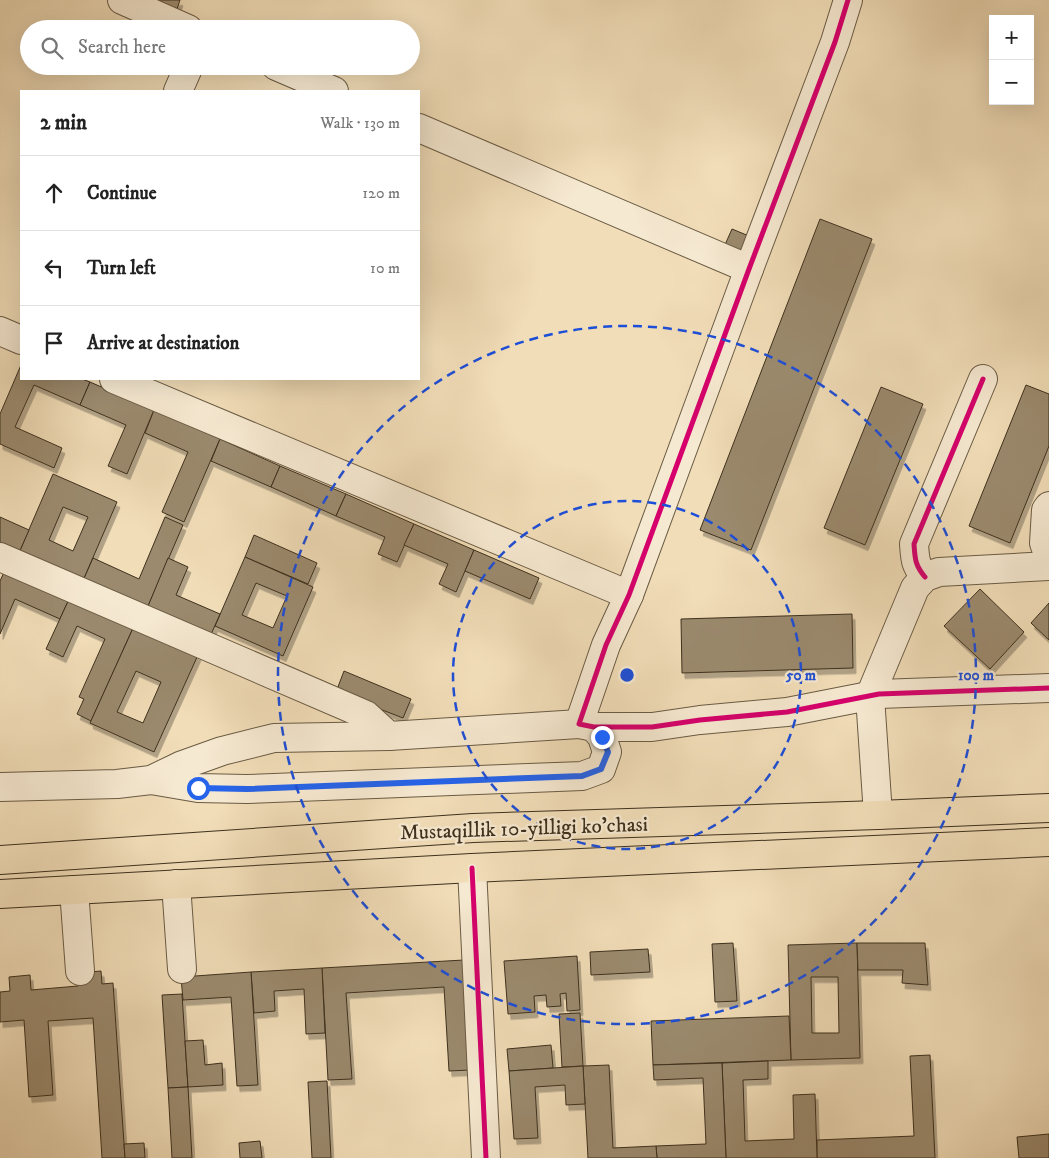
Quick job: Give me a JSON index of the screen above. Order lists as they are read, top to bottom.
{
  "streets": {
    "main road": ["Mustaqillik 10-yilligi ko'chasi"]
  },
  "page": {
    "map_buttons": ["+", "−"],
    "search": "Search here",
    "heading": ["2 min", "Walk · 130 m"],
    "list": [
      ["Continue", "120 m"],
      ["Turn left", "10 m"],
      "Arrive at destination"
    ]
  },
  "rings": ["50 m", "100 m"]
}
